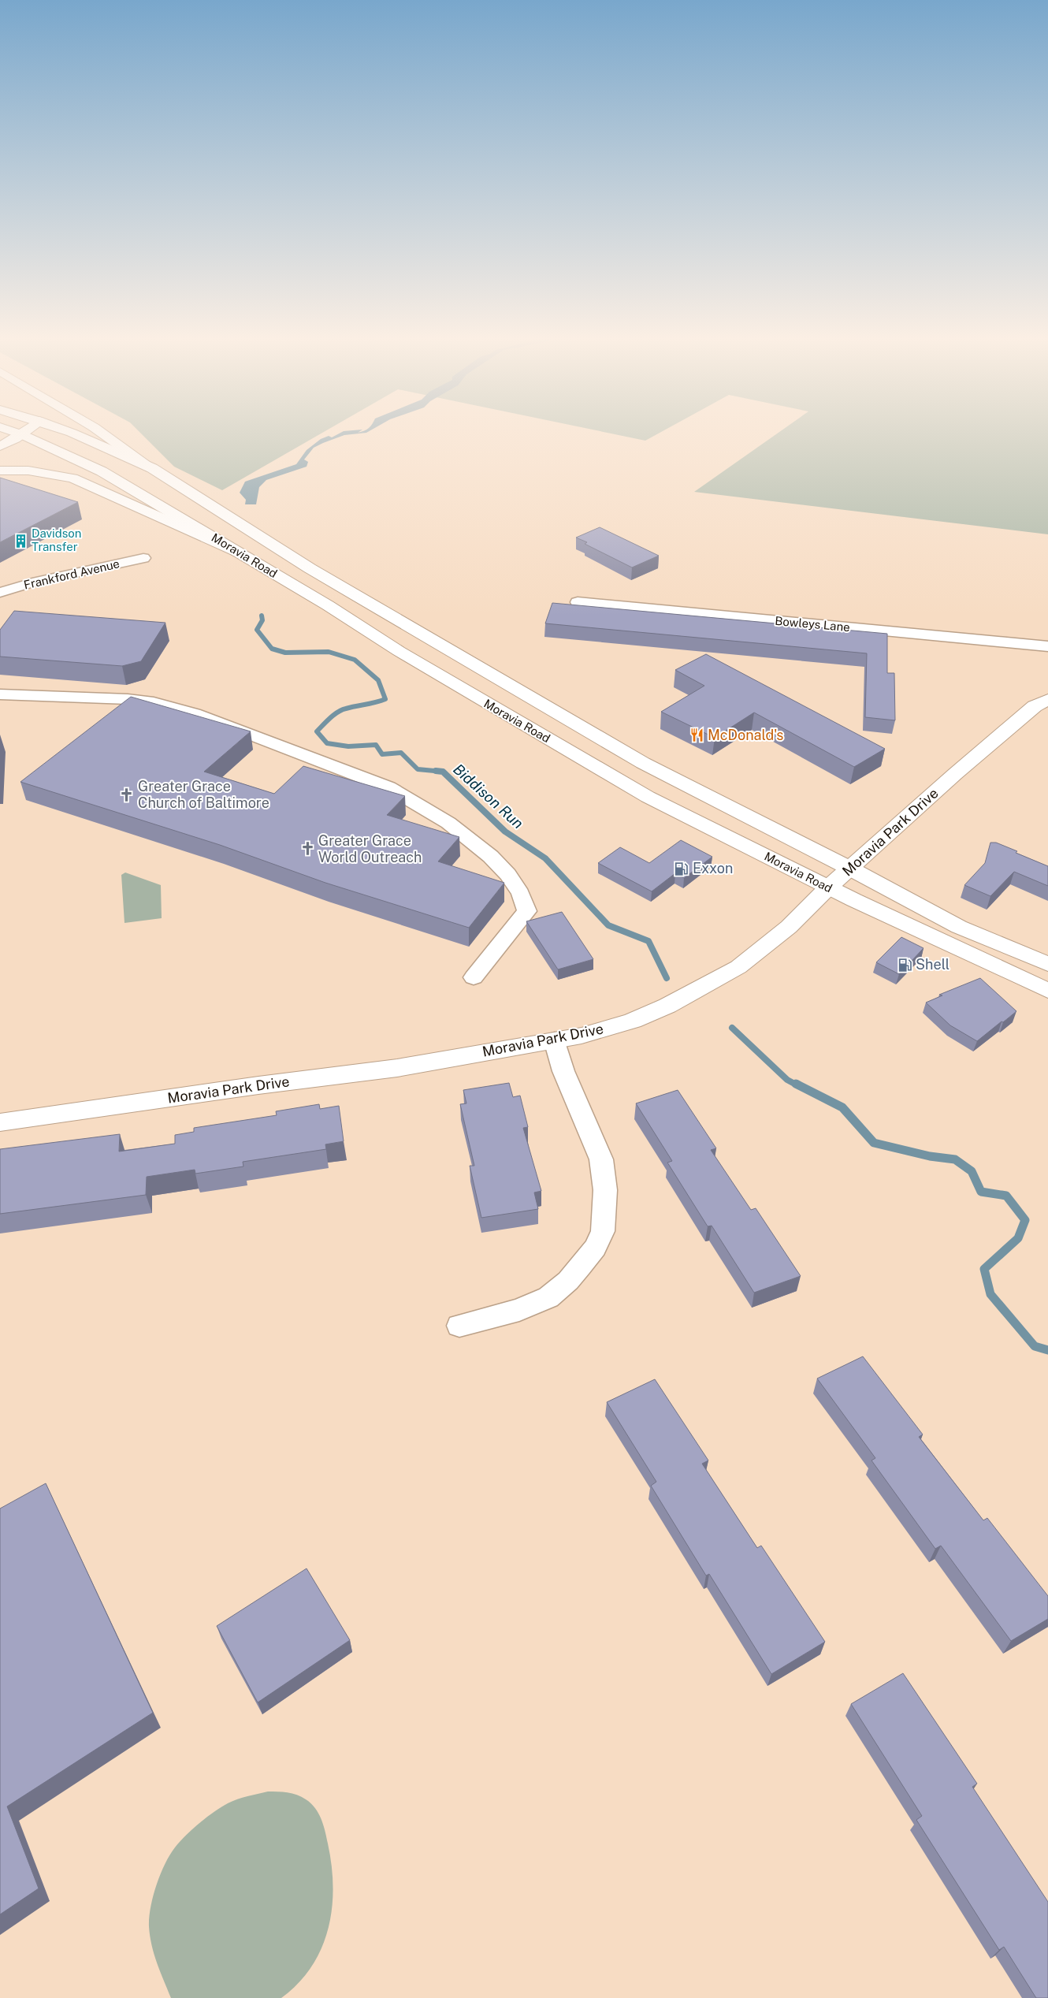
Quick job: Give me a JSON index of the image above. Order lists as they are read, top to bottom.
{
  "streets": {
    "main road": ["Moravia Road", "Moravia Park Drive"],
    "street": ["Frankford Avenue", "Bowleys Lane"]
  },
  "crossings": [
    ["Moravia Road", "Moravia Park Drive"]
  ],
  "water": ["Biddison Run"],
  "places": {
    "building": ["Davidson Transfer"],
    "restaurant": ["McDonald's"],
    "church": ["Greater Grace Church of Baltimore", "Greater Grace World Outreach"],
    "fuel station": ["Exxon", "Shell"]
  }
}
